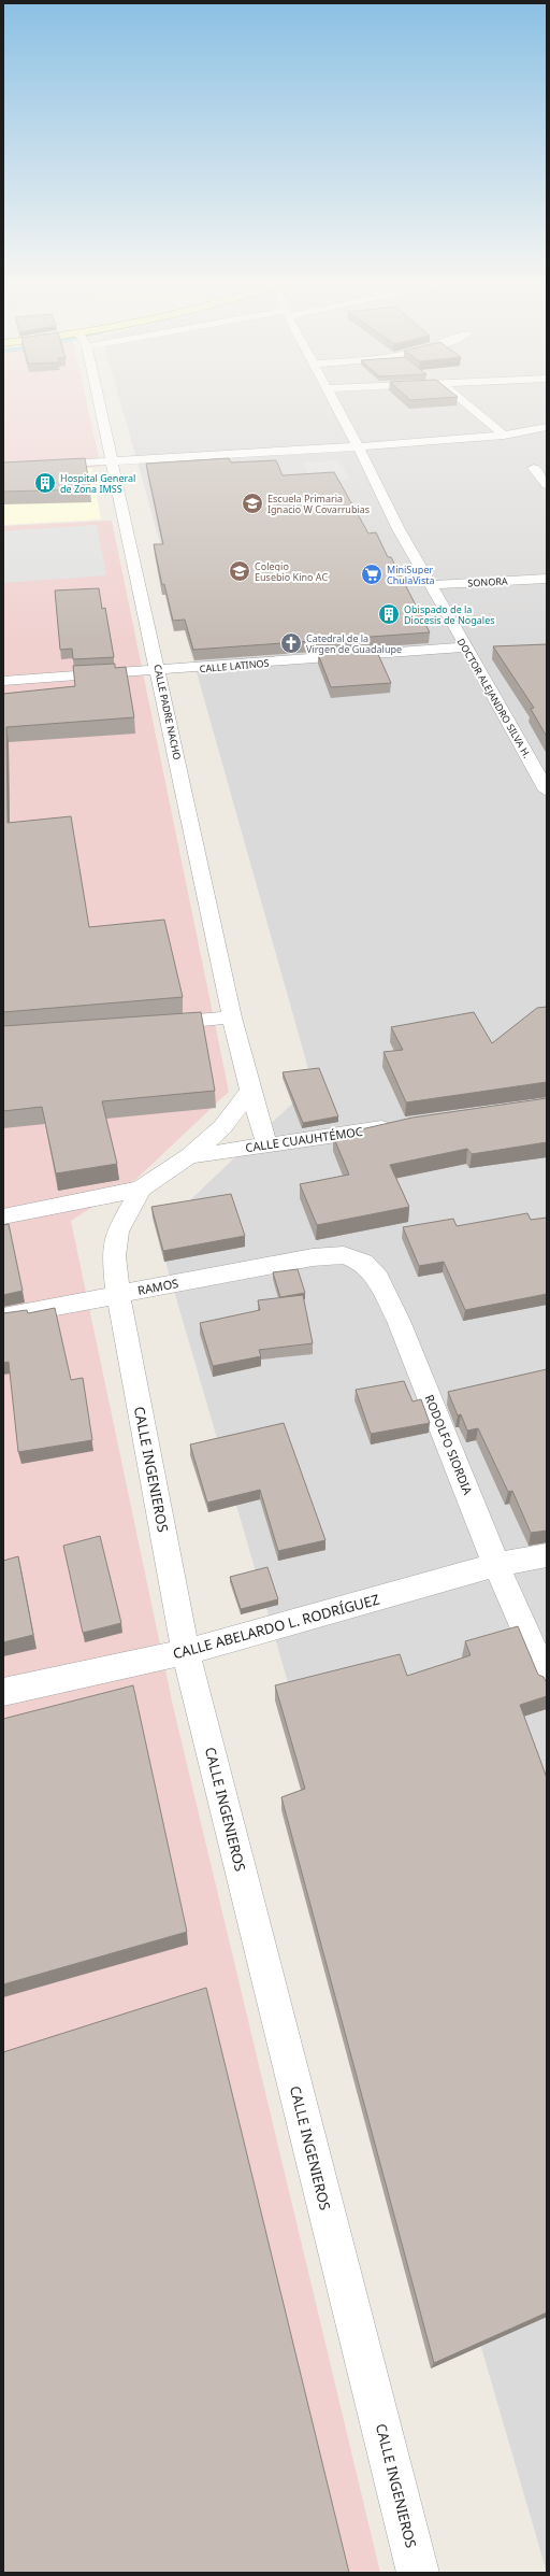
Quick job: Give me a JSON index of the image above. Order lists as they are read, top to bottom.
{
  "streets": {
    "street": [
      "SONORA",
      "CALLE LATINOS",
      "DOCTOR ALEJANDRO SILVA H.",
      "CALLE PADRE NACHO",
      "CALLE CUAUHTÉMOC",
      "RAMOS",
      "RODOLFO SIORDIA",
      "CALLE INGENIEROS",
      "CALLE ABELARDO L. RODRÍGUEZ"
    ]
  },
  "crossings": [
    ["SONORA", "DOCTOR ALEJANDRO SILVA H."],
    ["CALLE LATINOS", "DOCTOR ALEJANDRO SILVA H."],
    ["CALLE LATINOS", "CALLE PADRE NACHO"],
    ["CALLE PADRE NACHO", "CALLE INGENIEROS"],
    ["CALLE CUAUHTÉMOC", "CALLE INGENIEROS"],
    ["RAMOS", "RODOLFO SIORDIA"],
    ["RAMOS", "CALLE INGENIEROS"],
    ["RODOLFO SIORDIA", "CALLE ABELARDO L. RODRÍGUEZ"],
    ["CALLE INGENIEROS", "CALLE ABELARDO L. RODRÍGUEZ"]
  ],
  "places": {
    "building": ["Hospital General de Zona IMSS", "Obispado de la Diocesis de Nogales"],
    "school or university": ["Escuela Primaria Ignacio W Covarrubias", "Colegio Eusebio Kino AC"],
    "supermarket": ["MiniSuper ChulaVista"],
    "church": ["Catedral de la Virgen de Guadalupe"]
  }
}
